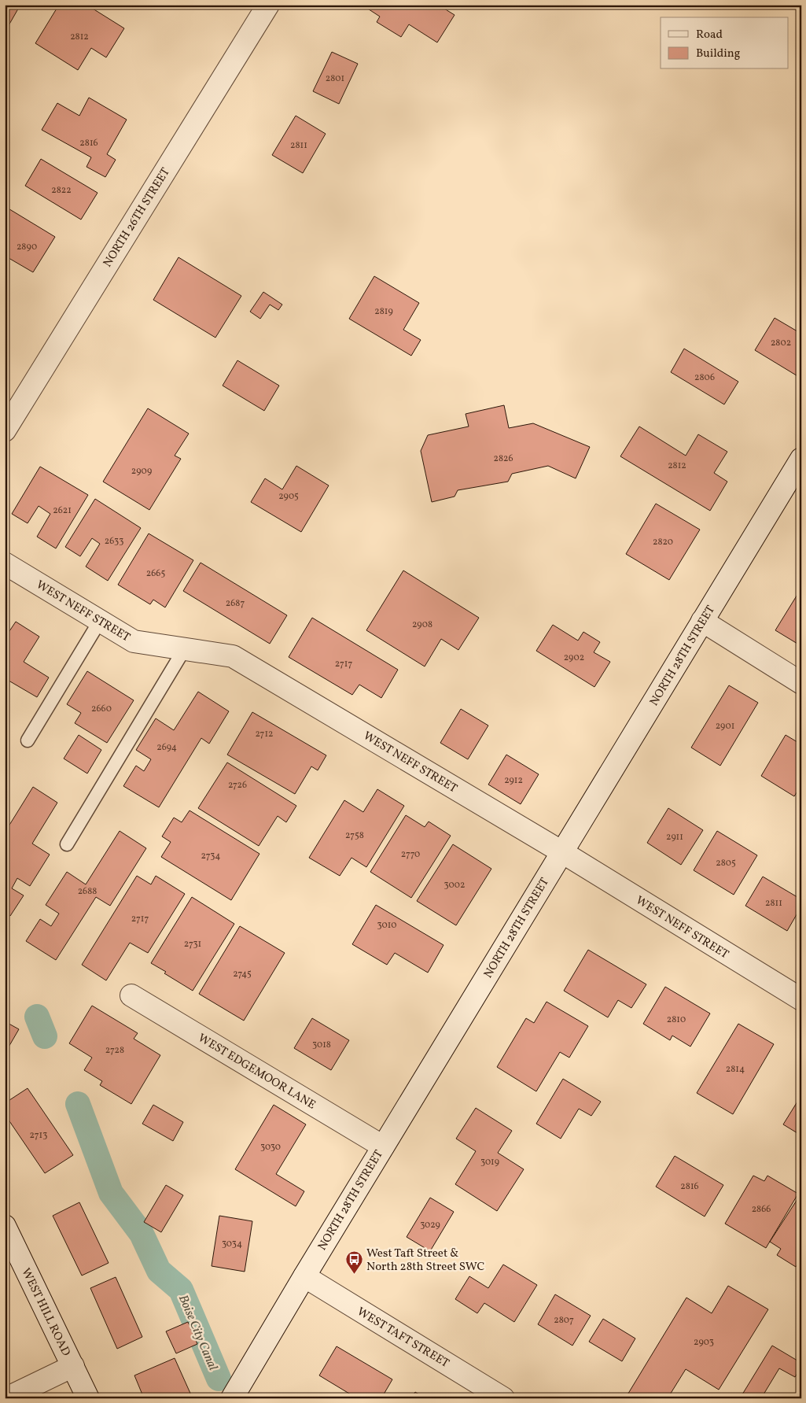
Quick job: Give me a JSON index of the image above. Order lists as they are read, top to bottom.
{
  "streets": {
    "street": [
      "NORTH 26TH STREET",
      "WEST NEFF STREET",
      "NORTH 28TH STREET",
      "WEST EDGEMOOR LANE",
      "WEST HILL ROAD",
      "WEST TAFT STREET"
    ]
  },
  "crossings": [
    ["WEST NEFF STREET", "NORTH 28TH STREET"],
    ["NORTH 28TH STREET", "WEST EDGEMOOR LANE"],
    ["NORTH 28TH STREET", "WEST TAFT STREET"]
  ],
  "water": ["Boise City Canal"],
  "places": {
    "bus stop": ["West Taft Street & North 28th Street SWC"]
  },
  "house_numbers": [
    "2812",
    "2801",
    "2816",
    "2811",
    "2822",
    "2890",
    "2819",
    "2802",
    "2806",
    "2826",
    "2812",
    "2909",
    "2905",
    "2621",
    "2633",
    "2820",
    "2665",
    "2687",
    "2908",
    "2902",
    "2717",
    "2660",
    "2901",
    "2712",
    "2694",
    "2912",
    "2726",
    "2758",
    "2911",
    "2770",
    "2734",
    "2805",
    "3002",
    "2688",
    "2811",
    "2717",
    "3010",
    "2731",
    "2745",
    "2810",
    "3018",
    "2728",
    "2814",
    "2713",
    "3030",
    "3019",
    "2816",
    "2866",
    "3029",
    "3034",
    "2807",
    "2903"
  ],
  "legend": ["Road", "Building"]
}
